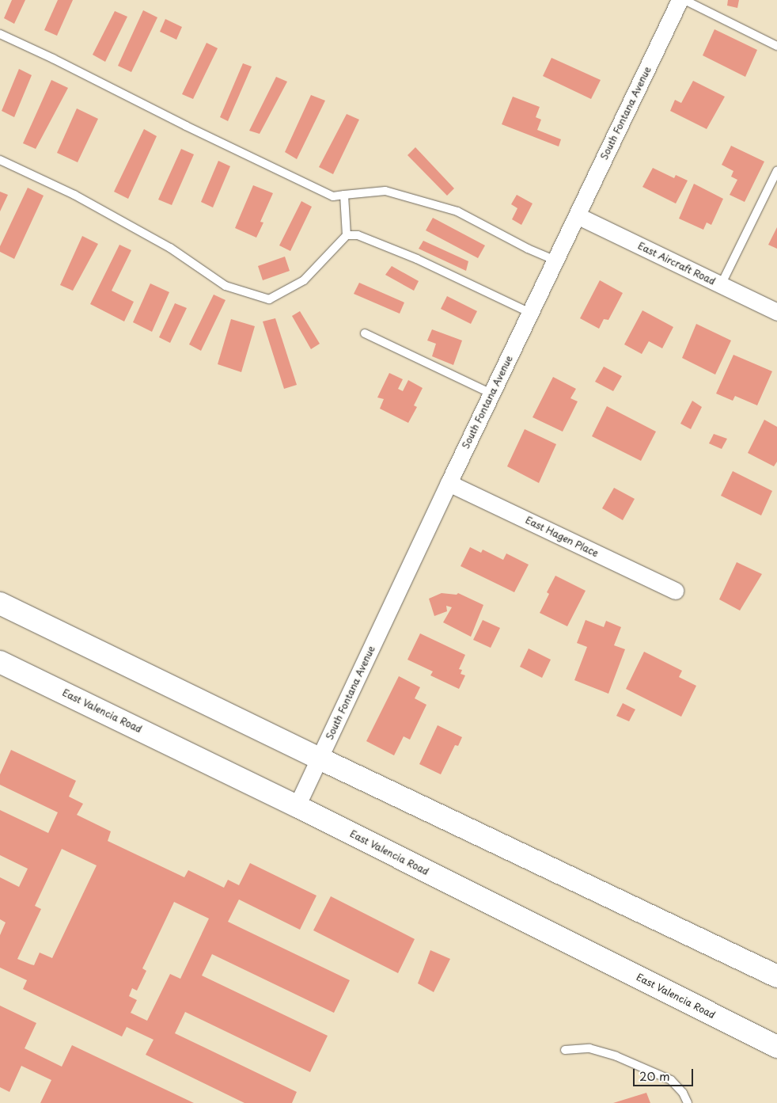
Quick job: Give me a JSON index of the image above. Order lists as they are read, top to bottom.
{
  "streets": {
    "main road": ["East Valencia Road"],
    "street": ["South Fontana Avenue", "East Aircraft Road", "East Hagen Place"]
  },
  "crossings": [
    ["South Fontana Avenue", "East Aircraft Road"],
    ["South Fontana Avenue", "East Hagen Place"],
    ["South Fontana Avenue", "East Valencia Road"]
  ],
  "scale_bar": "20 m"
}
